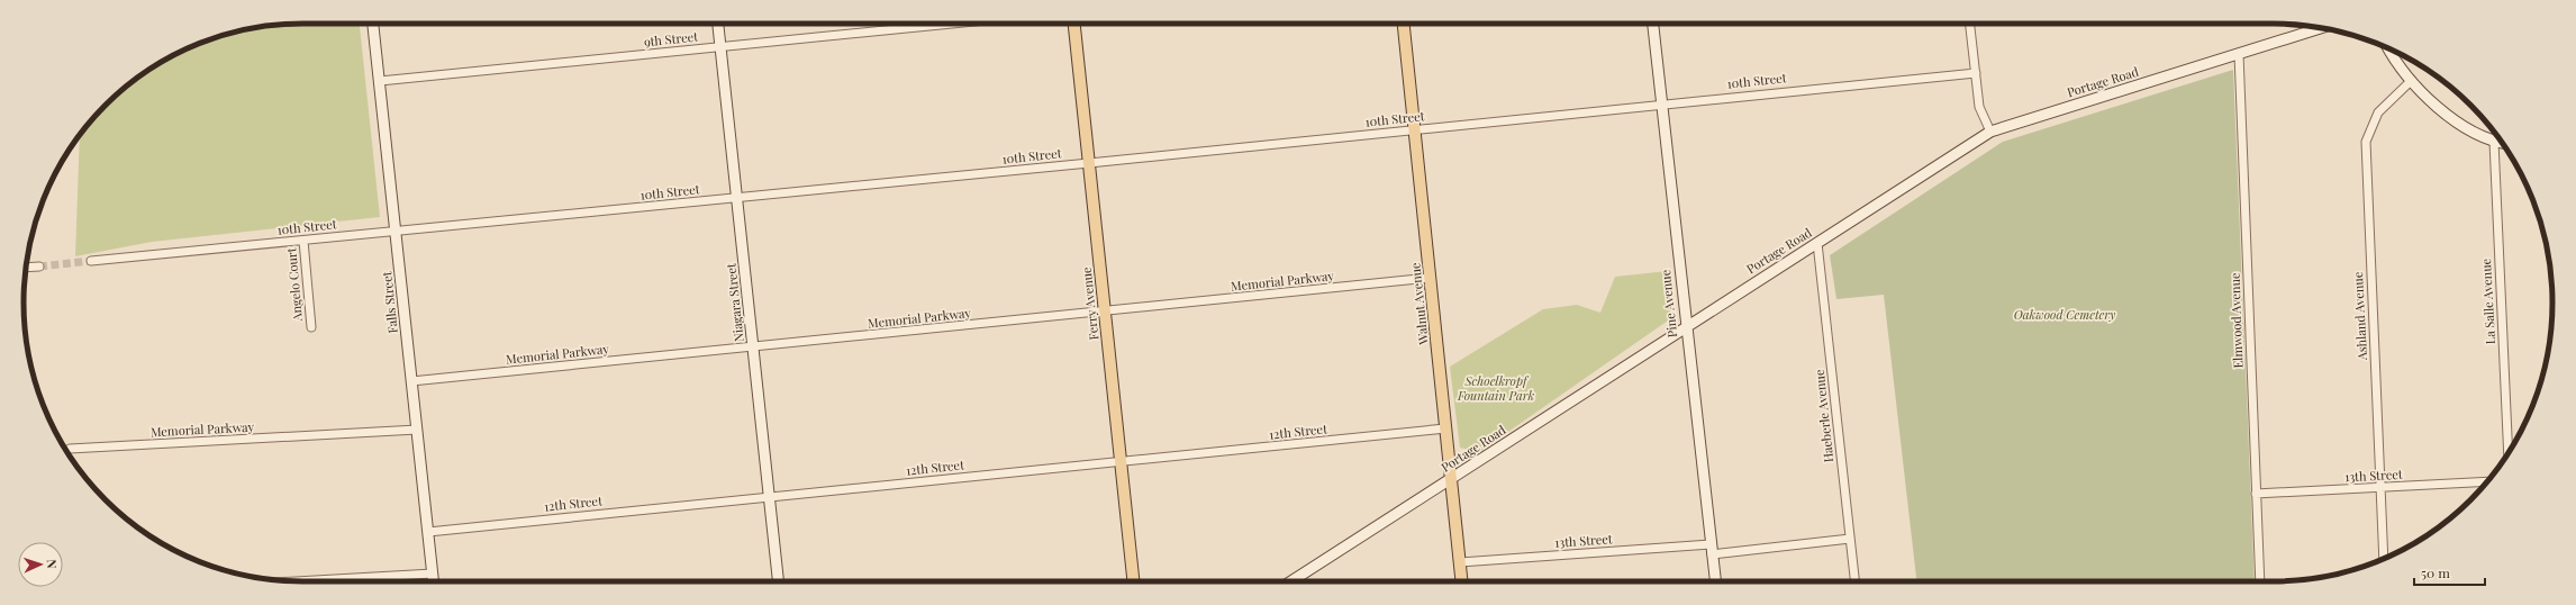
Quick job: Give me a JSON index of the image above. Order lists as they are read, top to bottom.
{
  "streets": {
    "main road": ["Ferry Avenue", "Walnut Avenue"],
    "street": [
      "9th Street",
      "10th Street",
      "Portage Road",
      "Memorial Parkway",
      "Angelo Court",
      "La Salle Avenue",
      "Falls Street",
      "Niagara Street",
      "Pine Avenue",
      "Ashland Avenue",
      "Elmwood Avenue",
      "Haeberle Avenue",
      "12th Street",
      "13th Street"
    ]
  },
  "crossings": [
    ["9th Street", "Falls Street"],
    ["9th Street", "Niagara Street"],
    ["10th Street", "Angelo Court"],
    ["10th Street", "Falls Street"],
    ["10th Street", "Niagara Street"],
    ["10th Street", "Ferry Avenue"],
    ["10th Street", "Walnut Avenue"],
    ["10th Street", "Pine Avenue"],
    ["Portage Road", "Walnut Avenue"],
    ["Portage Road", "Pine Avenue"],
    ["Portage Road", "Elmwood Avenue"],
    ["Portage Road", "Haeberle Avenue"],
    ["Memorial Parkway", "Falls Street"],
    ["Memorial Parkway", "Niagara Street"],
    ["Memorial Parkway", "Ferry Avenue"],
    ["Memorial Parkway", "Walnut Avenue"],
    ["Falls Street", "12th Street"],
    ["Niagara Street", "12th Street"],
    ["Ferry Avenue", "12th Street"],
    ["Walnut Avenue", "12th Street"],
    ["Walnut Avenue", "13th Street"],
    ["Pine Avenue", "13th Street"],
    ["Ashland Avenue", "13th Street"],
    ["Elmwood Avenue", "13th Street"],
    ["Haeberle Avenue", "13th Street"]
  ],
  "parks": ["Oakwood Cemetery", "Schoelkropf Fountain Park"],
  "scale_bar": "50 m",
  "north": "right"
}
